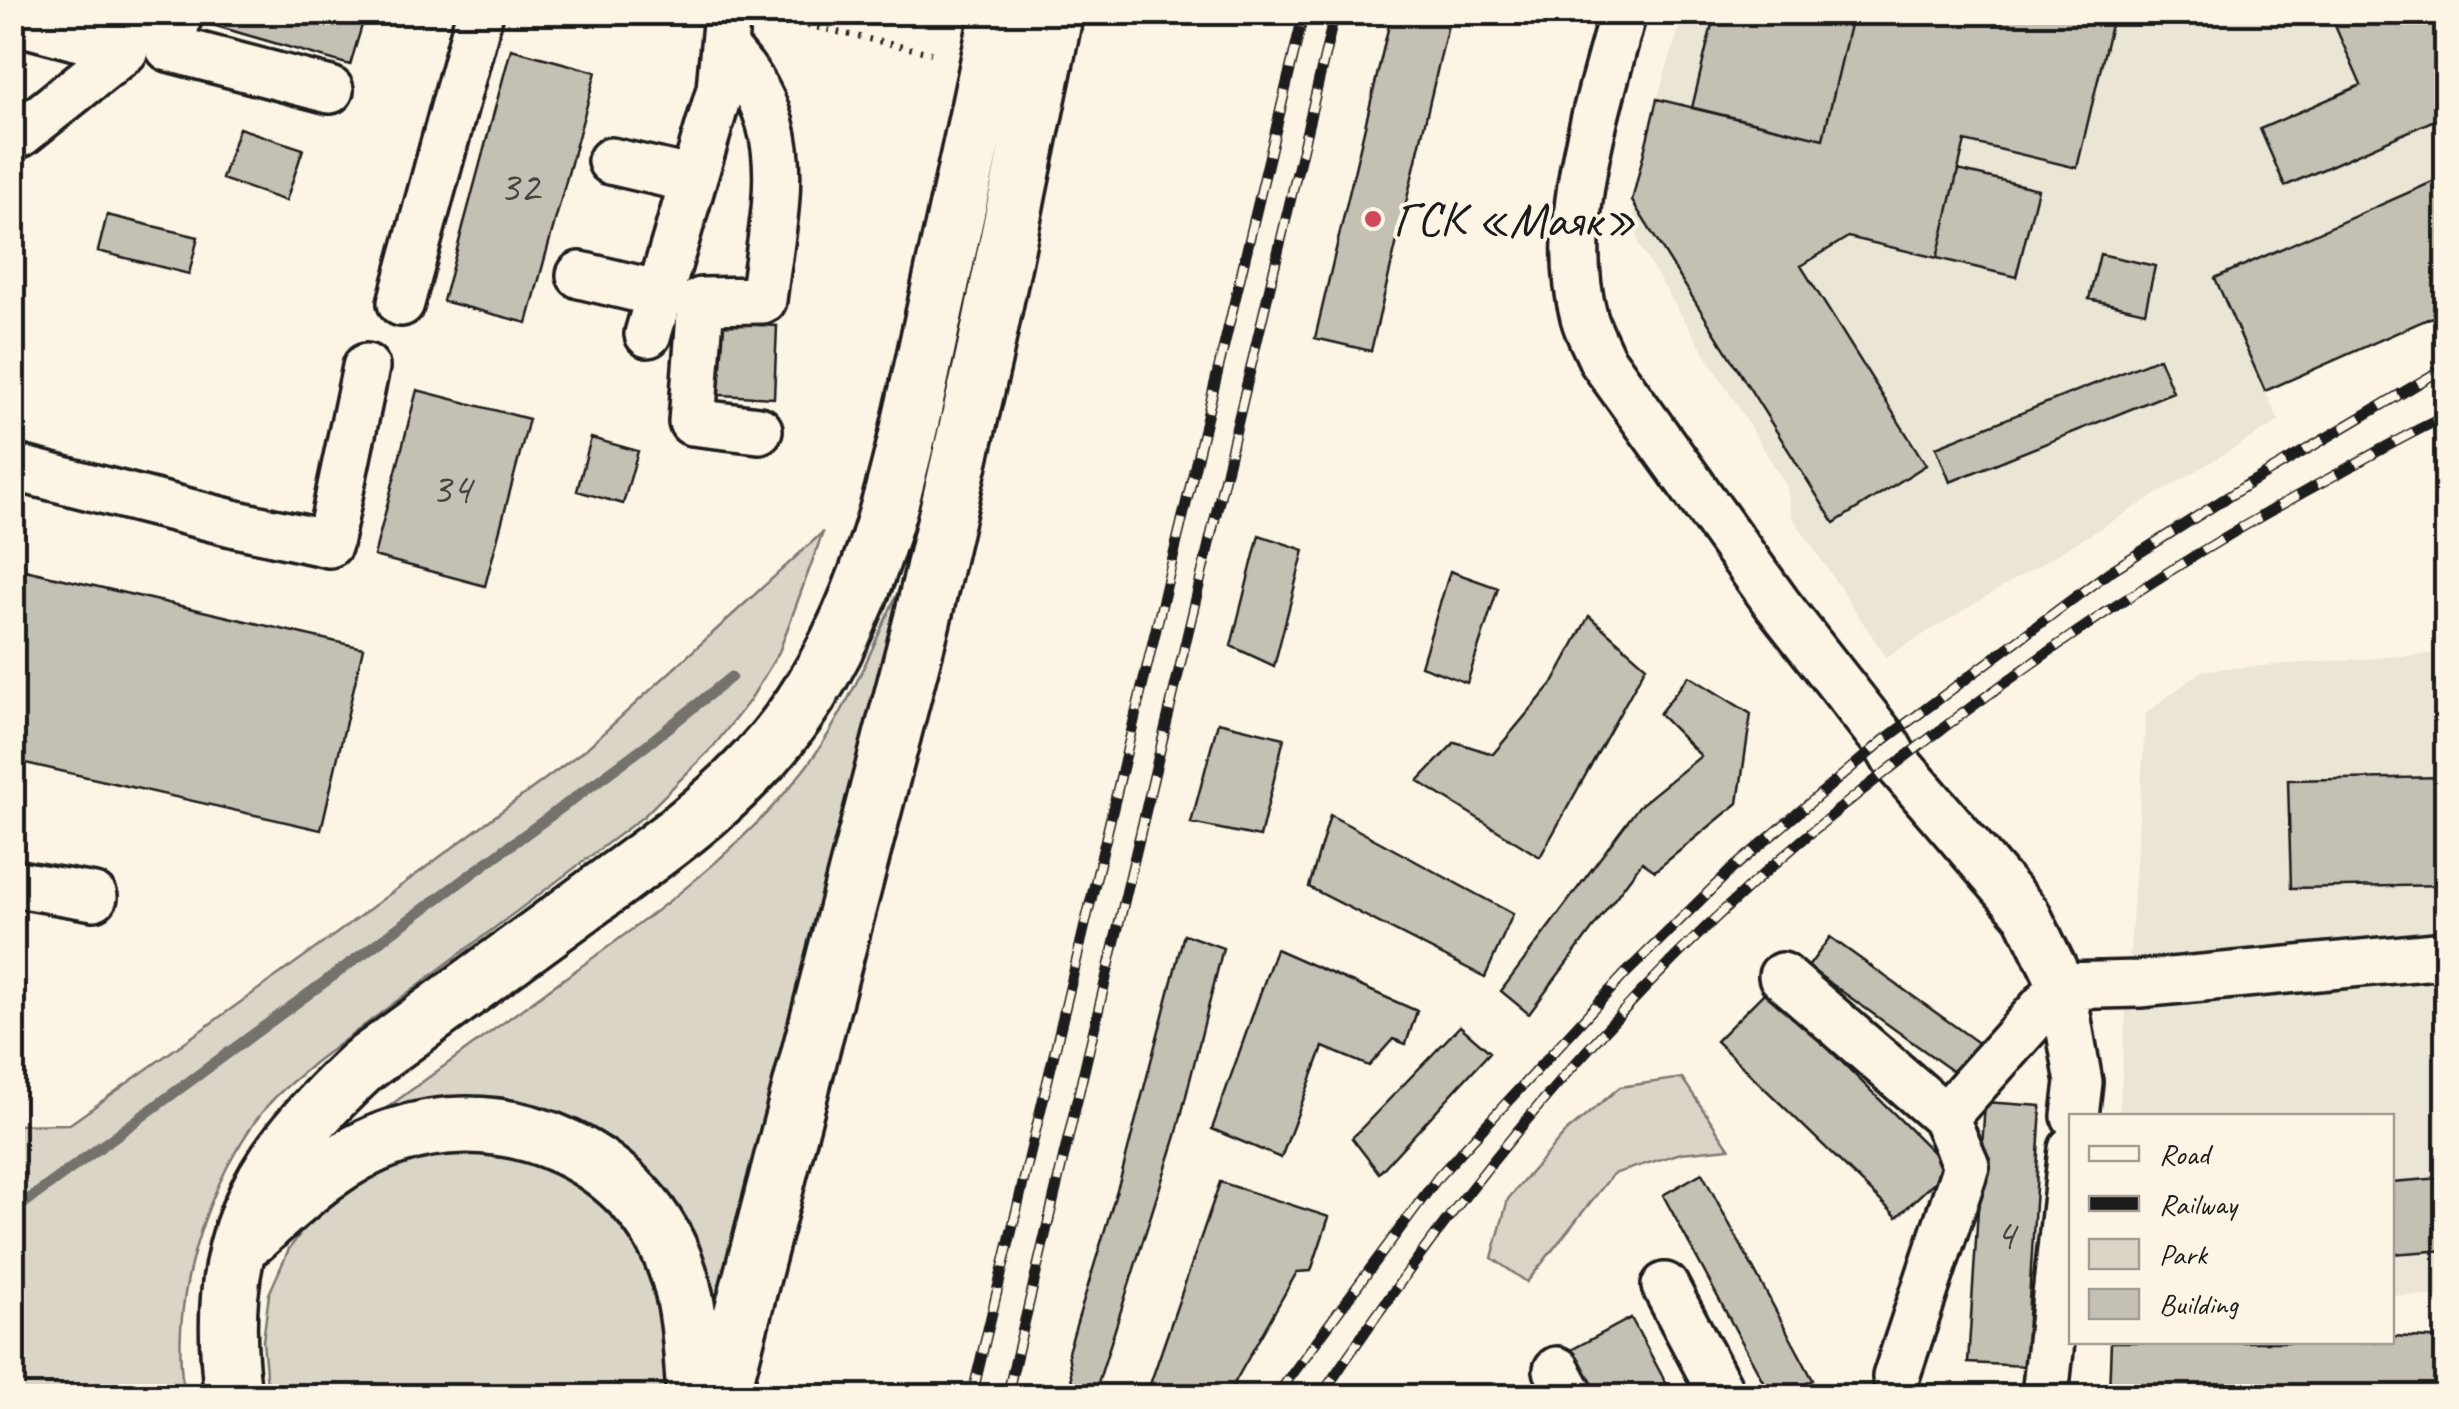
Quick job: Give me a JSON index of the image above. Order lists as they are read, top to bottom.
{
  "places": ["ГСК «Маяк»"],
  "house_numbers": ["32", "34", "4"],
  "legend": [
    "Road",
    "Railway",
    "Park",
    "Building"
  ]
}
